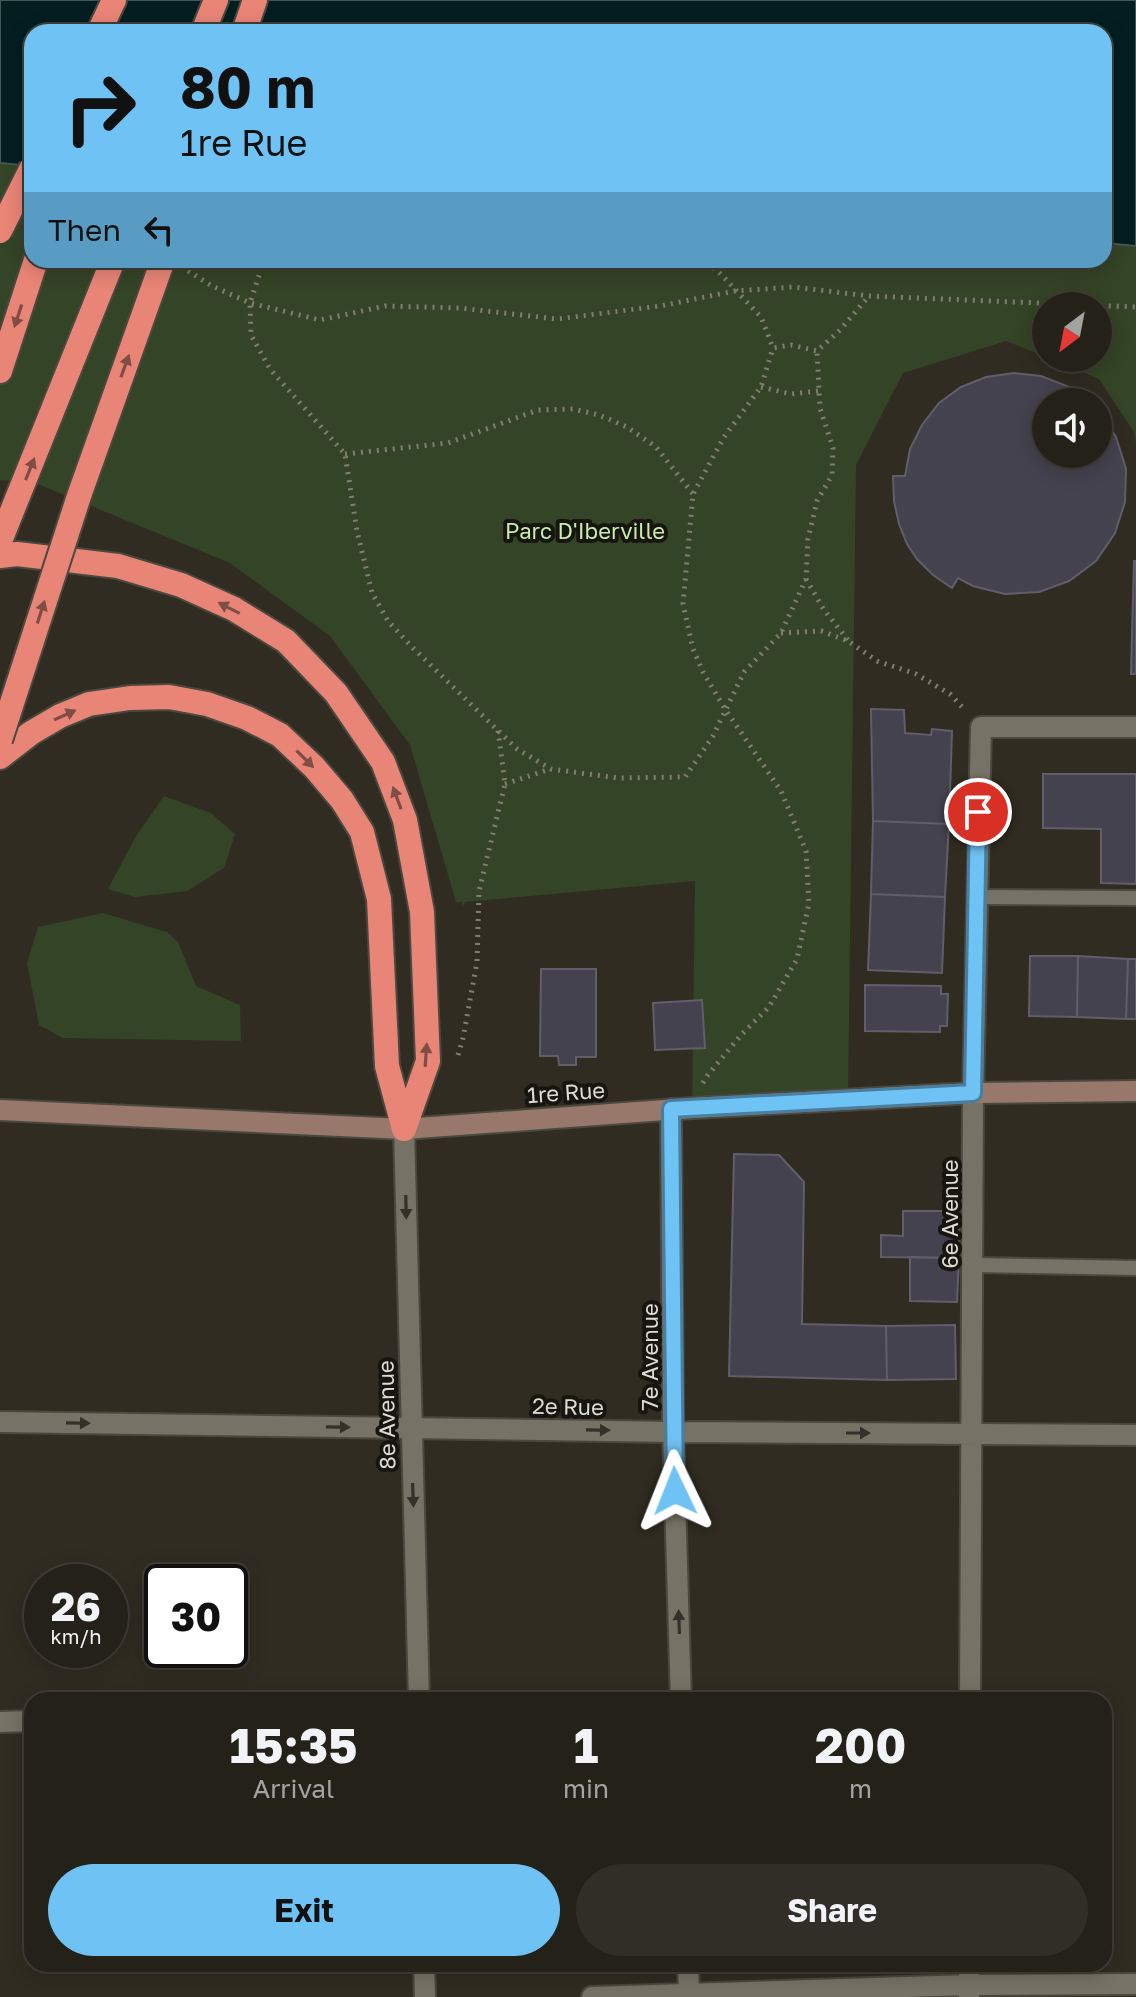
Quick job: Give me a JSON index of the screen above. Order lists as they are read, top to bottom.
{
  "streets": {
    "street": [
      "1re Rue",
      "6e Avenue",
      "7e Avenue",
      "2e Rue",
      "8e Avenue"
    ]
  },
  "crossings": [
    ["1re Rue", "6e Avenue"],
    ["1re Rue", "7e Avenue"],
    ["1re Rue", "8e Avenue"],
    ["6e Avenue", "2e Rue"],
    ["7e Avenue", "2e Rue"],
    ["2e Rue", "8e Avenue"]
  ],
  "one_way": ["7e Avenue", "2e Rue", "8e Avenue"],
  "parks": ["Parc D'Iberville"],
  "north": "bottom left",
  "page": {
    "turn": ["80 m", "1re Rue"],
    "then": "Then",
    "speed": "26 km/h",
    "limit": "30",
    "eta": [
      "15:35",
      "Arrival",
      "1",
      "min",
      "200",
      "m"
    ],
    "buttons": ["Exit", "Share"]
  }
}
